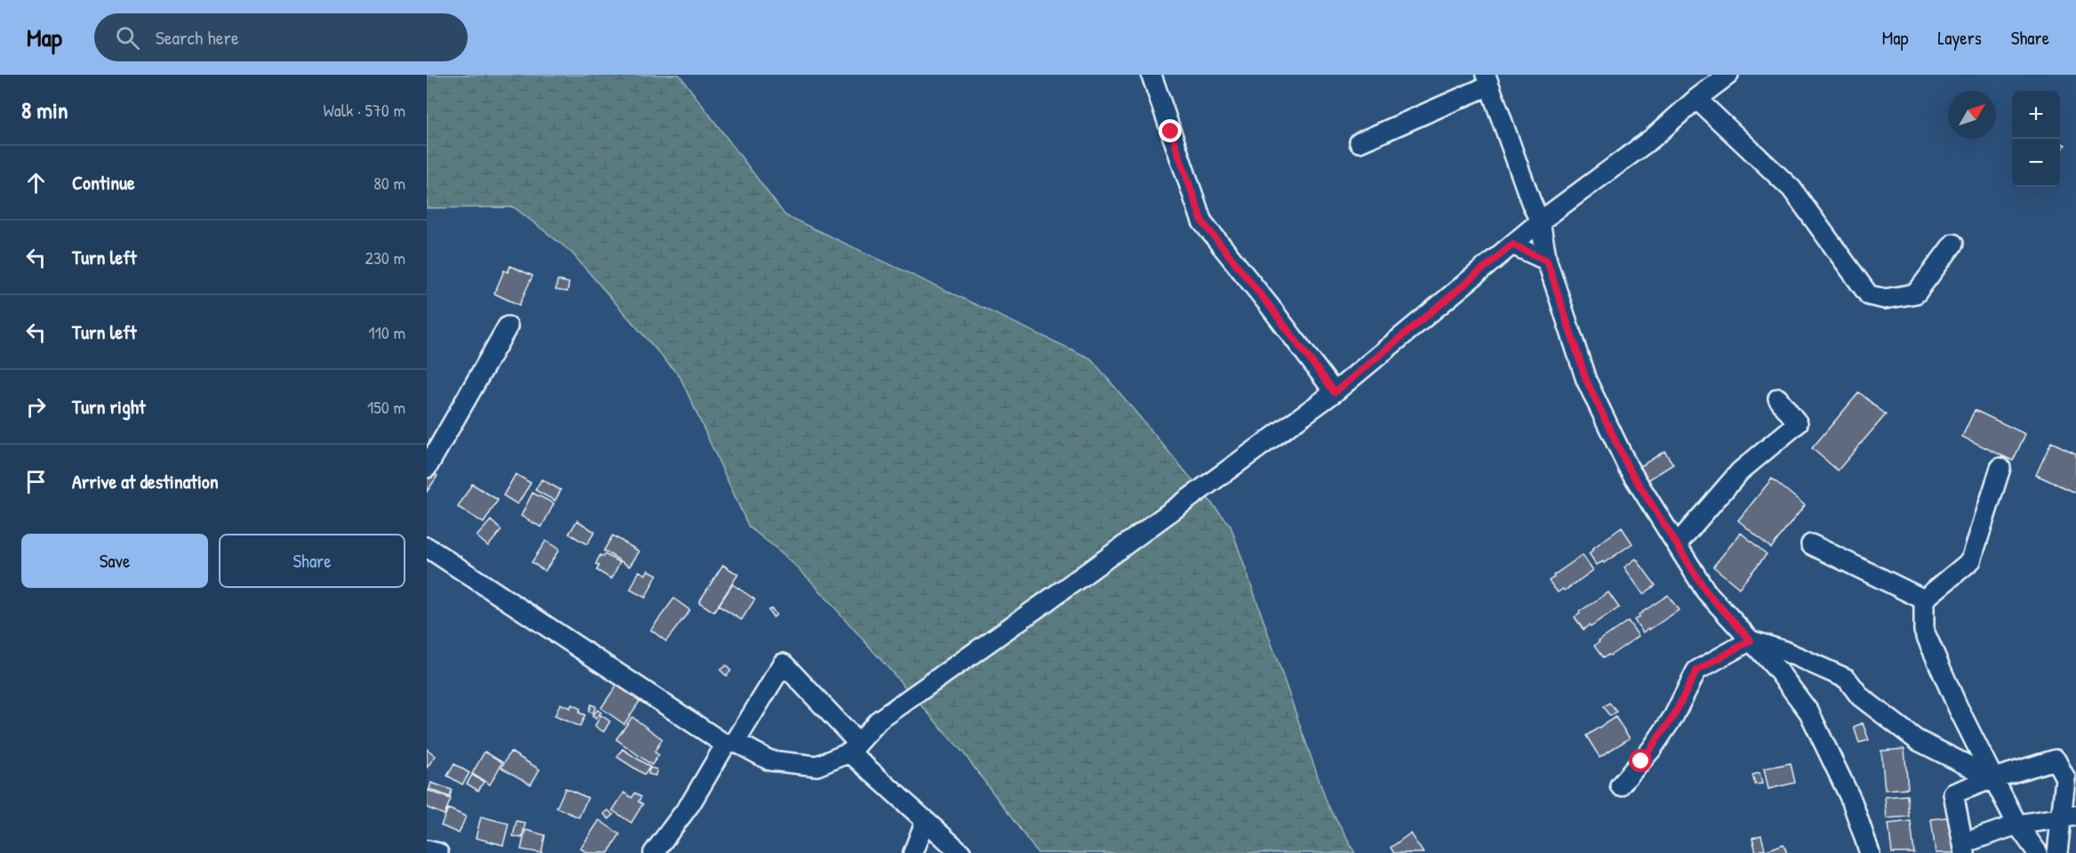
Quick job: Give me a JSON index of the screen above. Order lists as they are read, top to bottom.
{
  "north": "top right",
  "page": {
    "header": "Map",
    "search": "Search here",
    "nav": ["Map", "Layers", "Share"],
    "heading": ["8 min", "Walk · 570 m"],
    "map_buttons": ["+", "−"],
    "list": [
      ["Continue", "80 m"],
      ["Turn left", "230 m"],
      ["Turn left", "110 m"],
      ["Turn right", "150 m"],
      "Arrive at destination"
    ],
    "buttons": ["Save", "Share"]
  }
}
